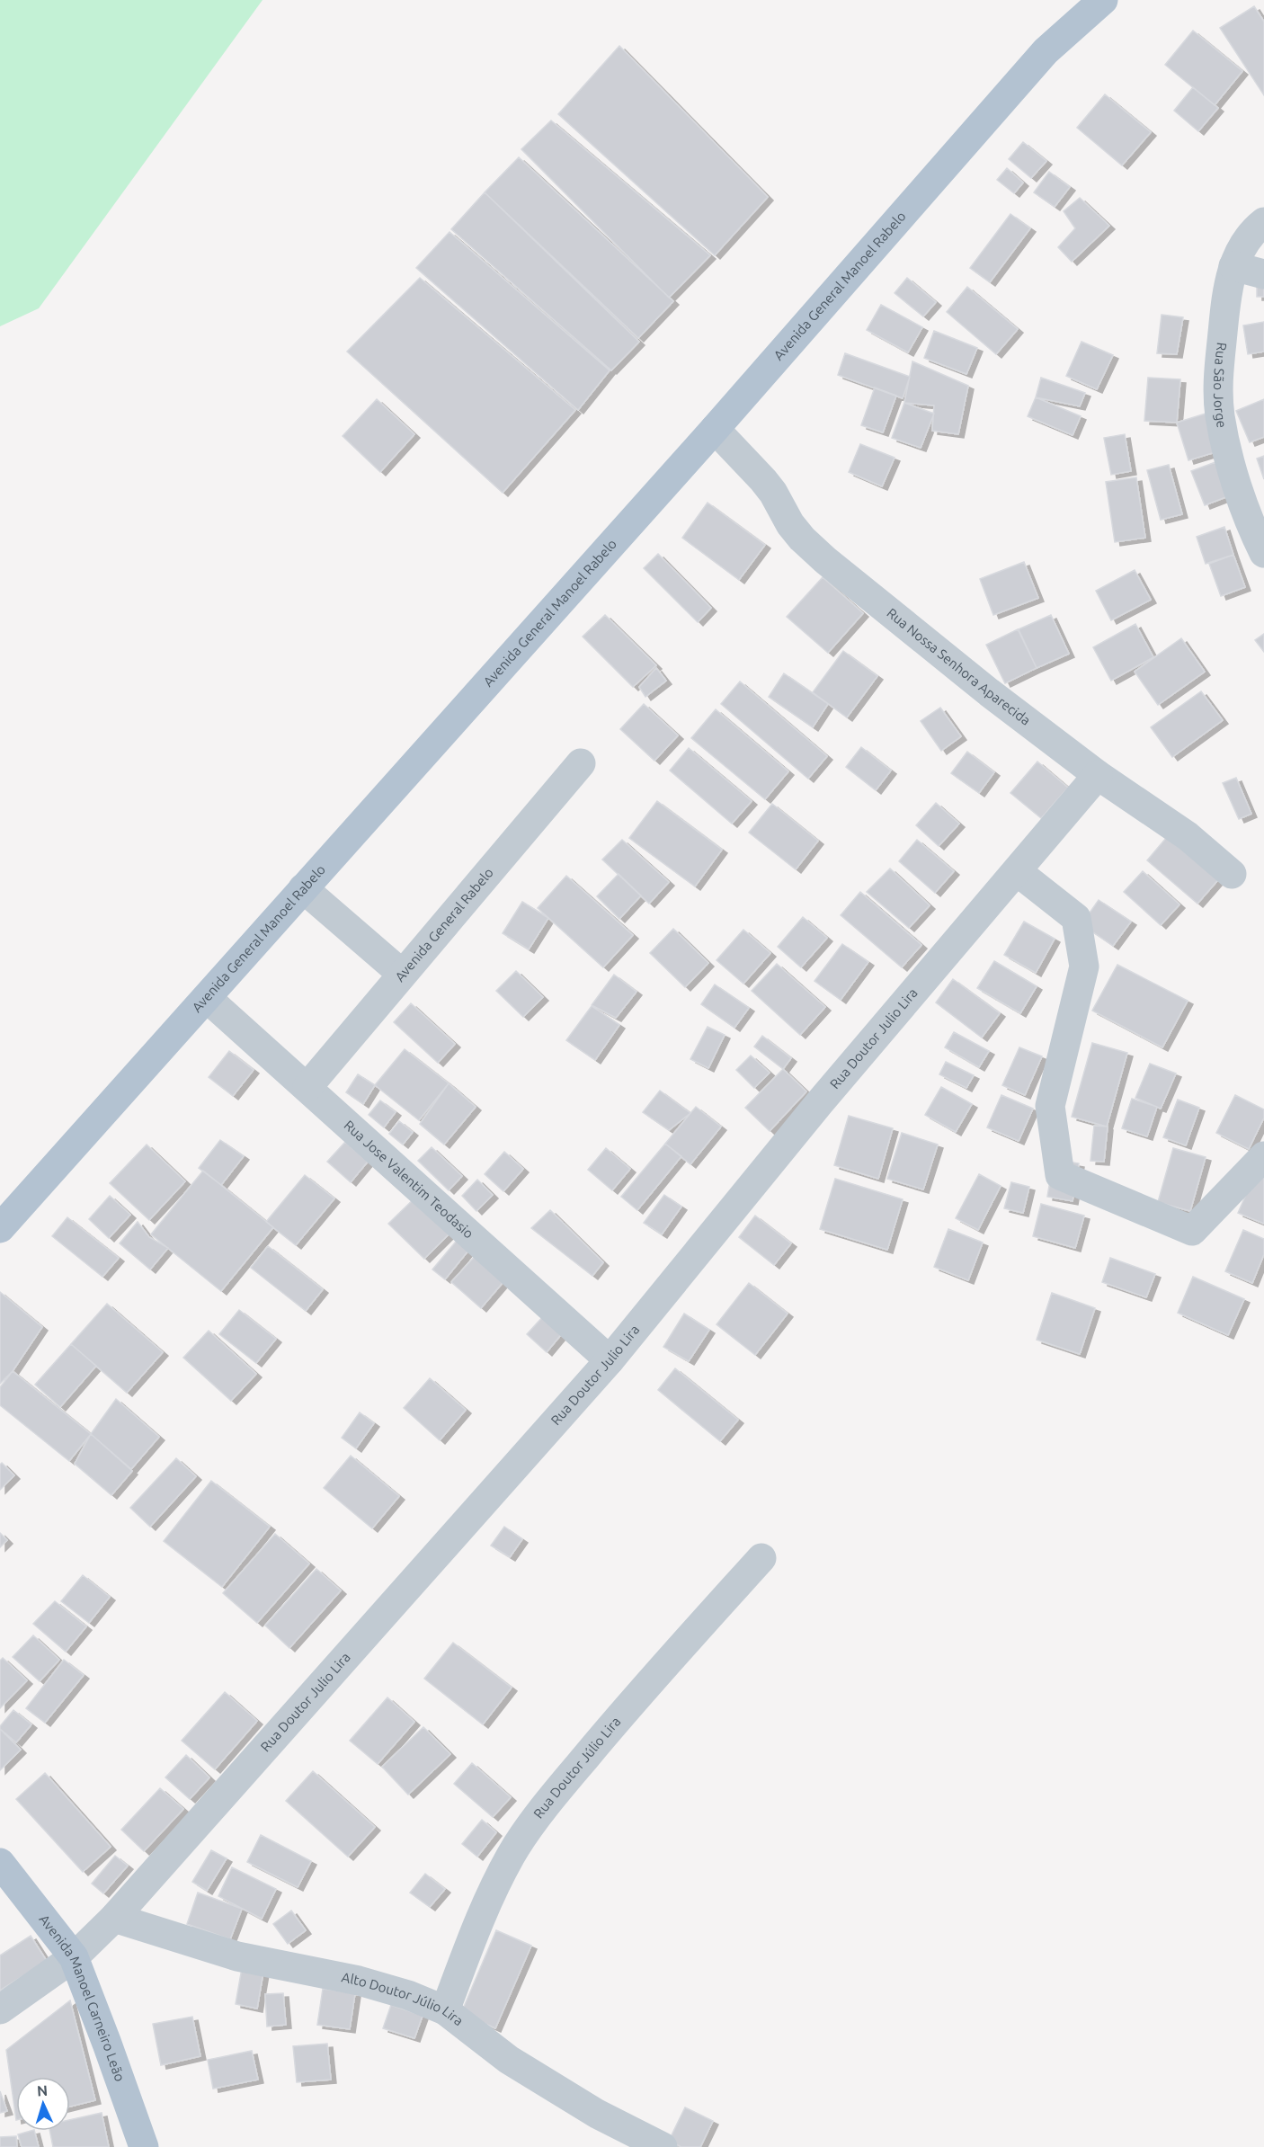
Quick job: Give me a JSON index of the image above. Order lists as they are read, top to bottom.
{
  "streets": {
    "main road": ["Avenida General Manoel Rabelo", "Avenida Manoel Carneiro Leão"],
    "street": [
      "Rua São Jorge",
      "Rua Nossa Senhora Aparecida",
      "Avenida General Rabelo",
      "Rua Doutor Julio Lira",
      "Rua Jose Valentim Teodasio",
      "Rua Doutor Júlio Lira",
      "Alto Doutor Júlio Lira"
    ]
  },
  "crossings": [
    ["Avenida General Manoel Rabelo", "Rua Nossa Senhora Aparecida"],
    ["Avenida General Manoel Rabelo", "Rua Jose Valentim Teodasio"],
    ["Rua Nossa Senhora Aparecida", "Rua Doutor Julio Lira"],
    ["Avenida General Rabelo", "Rua Jose Valentim Teodasio"],
    ["Rua Doutor Julio Lira", "Rua Jose Valentim Teodasio"],
    ["Rua Doutor Julio Lira", "Avenida Manoel Carneiro Leão"],
    ["Rua Doutor Julio Lira", "Alto Doutor Júlio Lira"],
    ["Rua Doutor Júlio Lira", "Alto Doutor Júlio Lira"]
  ],
  "north": "top"
}
